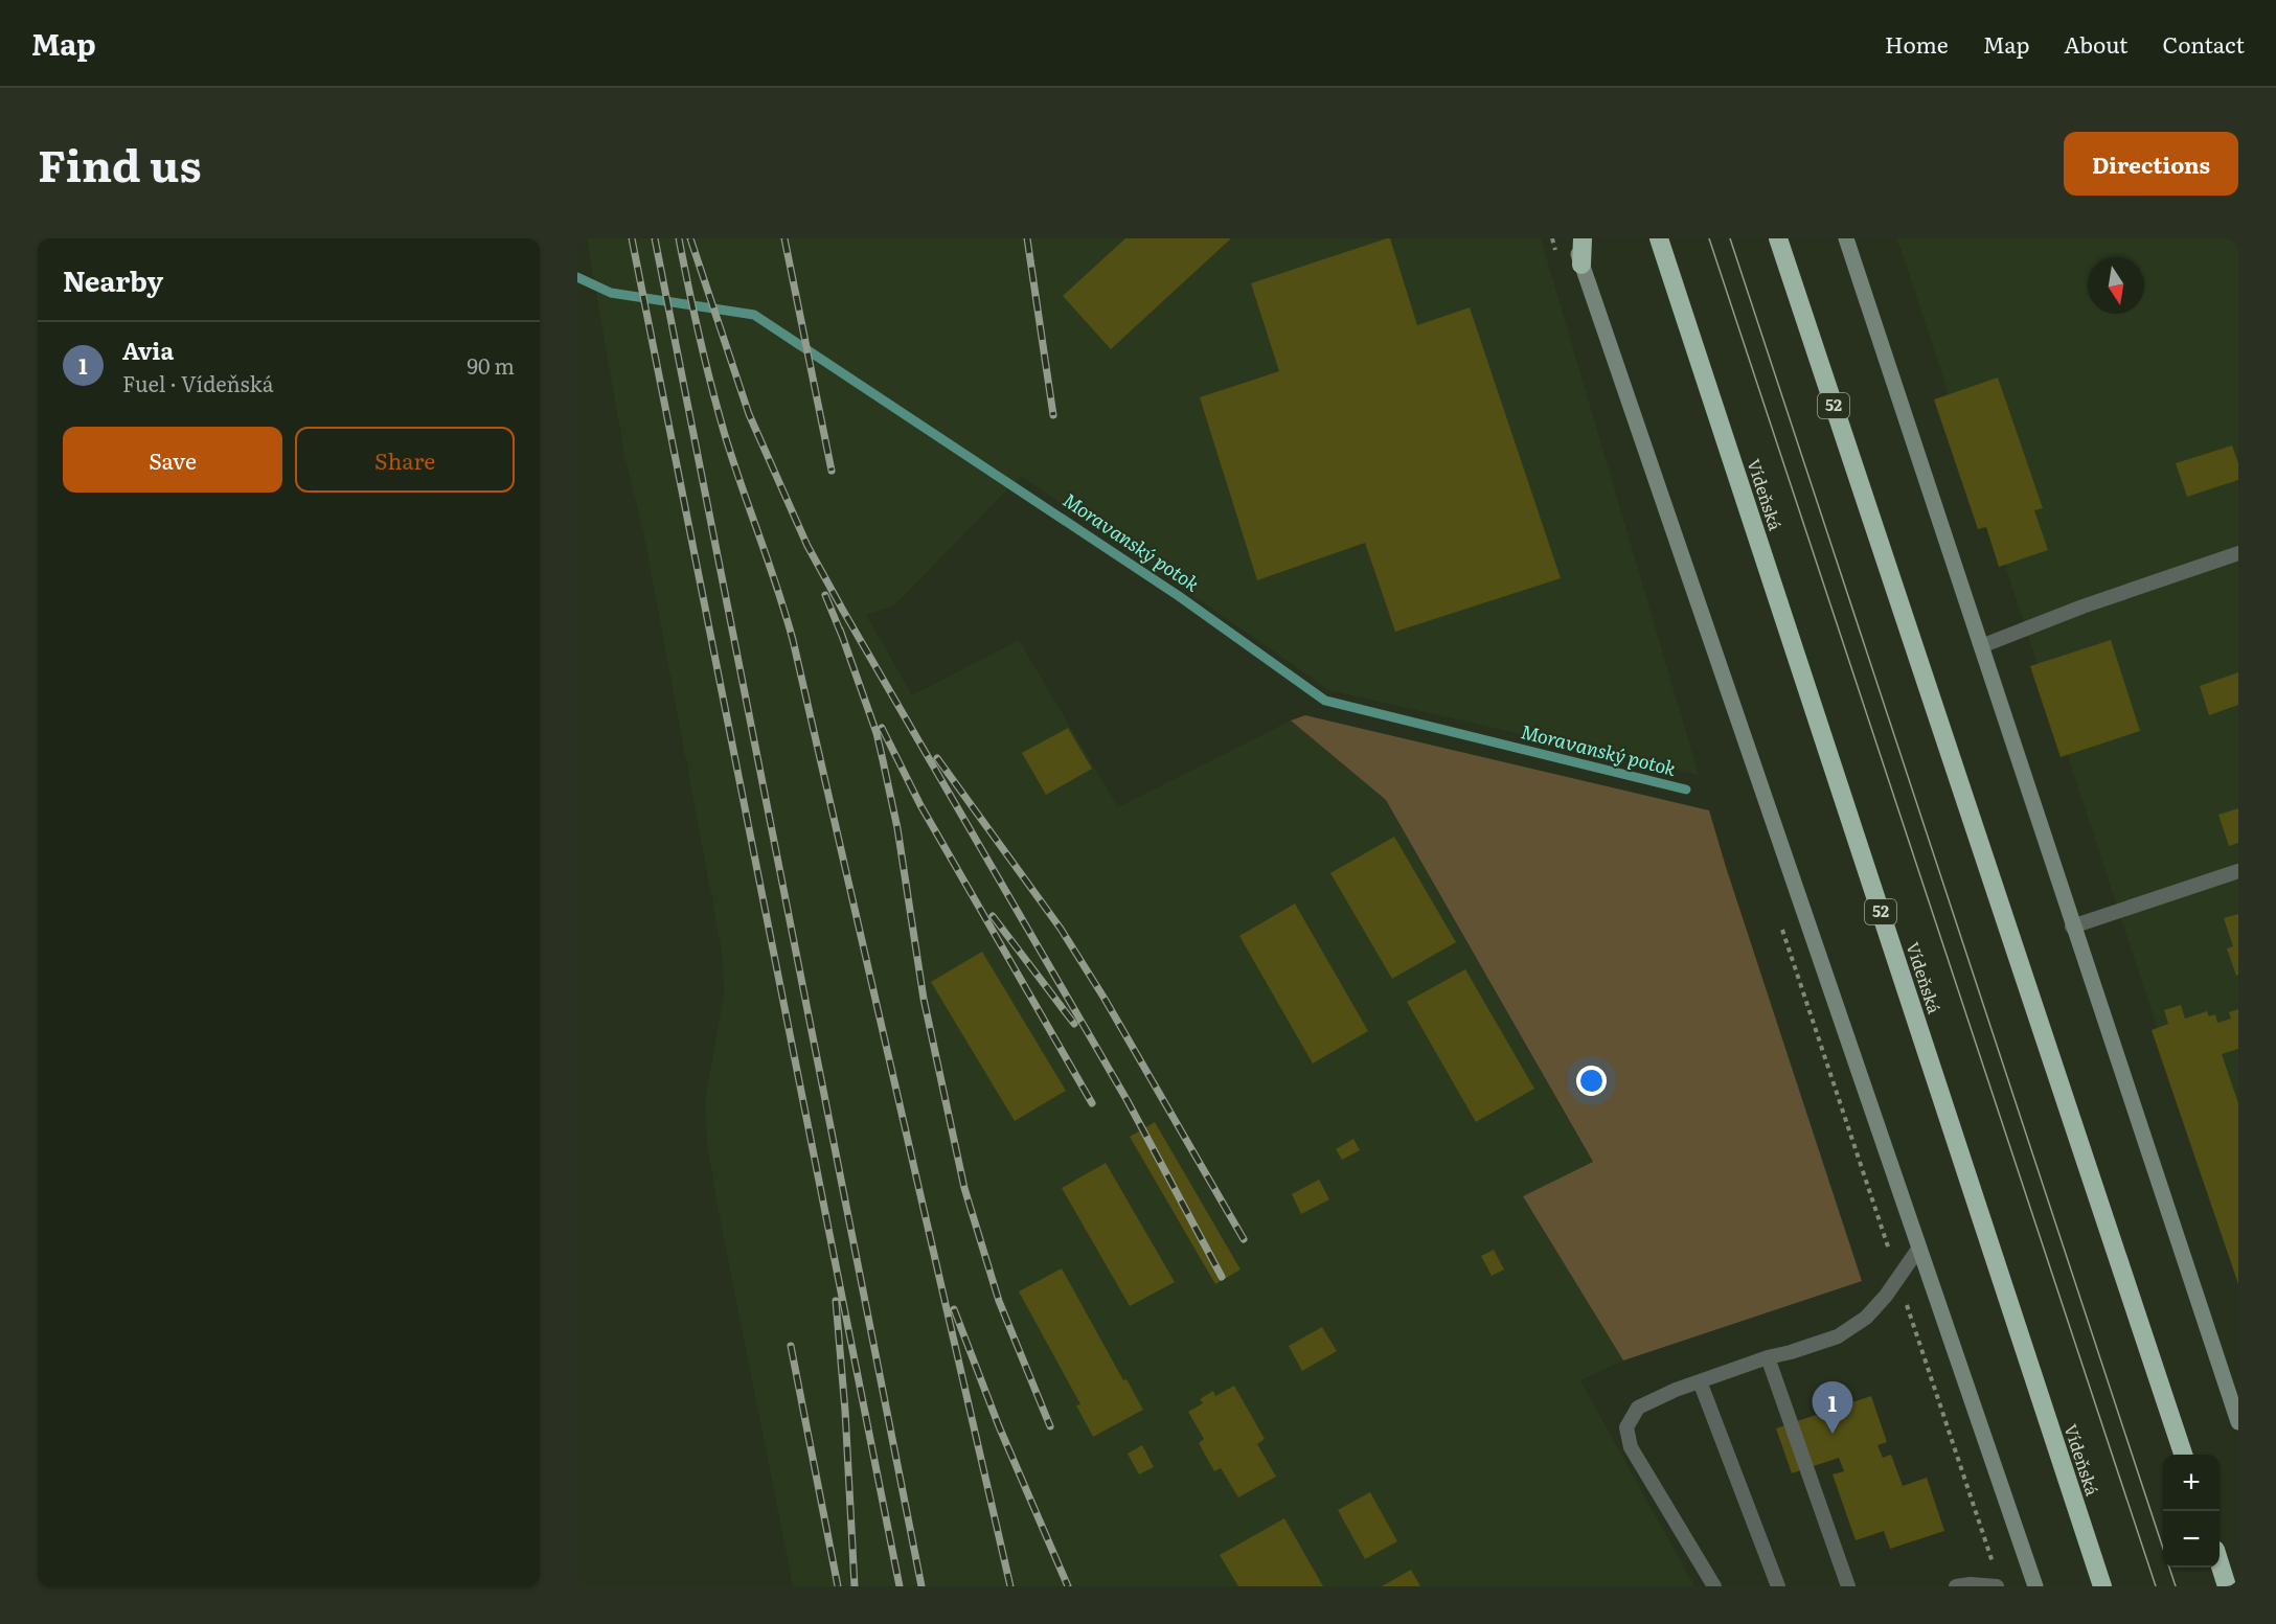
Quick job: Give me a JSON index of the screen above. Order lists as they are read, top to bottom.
{
  "streets": {
    "highway": ["52", "Vídeňská"]
  },
  "water": ["Moravanský potok"],
  "north": "bottom",
  "page": {
    "header": "Map",
    "nav": [
      "Home",
      "Map",
      "About",
      "Contact"
    ],
    "title": "Find us",
    "buttons": [
      "Directions",
      ["Save", "Share"]
    ],
    "heading": "Nearby",
    "list": [
      {
        "mark": "1",
        "name": "Avia",
        "note": "Fuel · Vídeňská",
        "value": "90 m"
      }
    ],
    "pins": "1",
    "map_buttons": ["+", "−"]
  }
}
